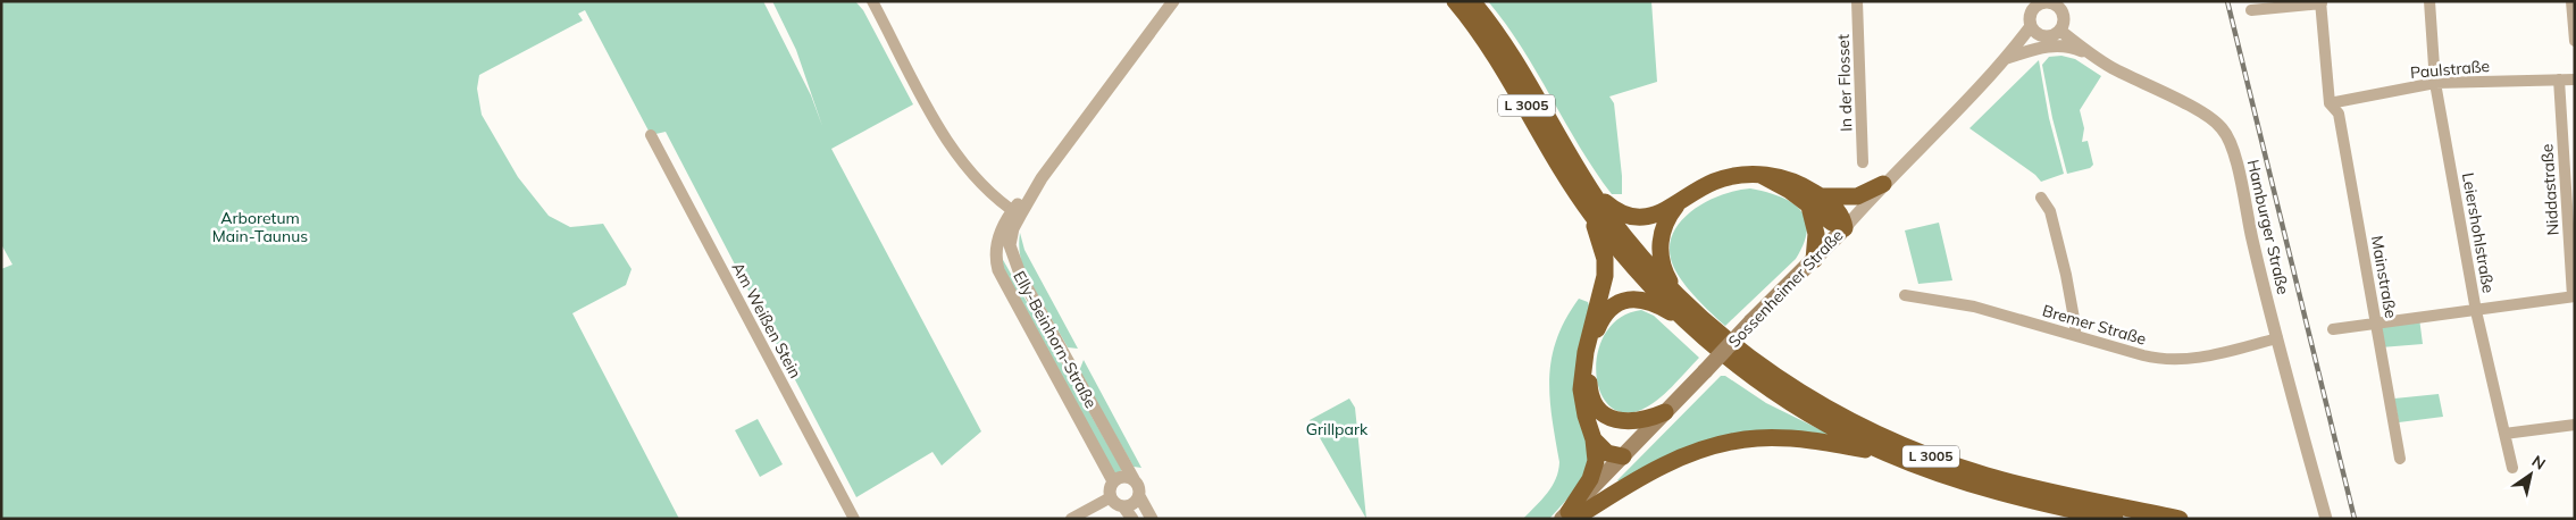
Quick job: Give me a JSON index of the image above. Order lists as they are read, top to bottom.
{
  "streets": {
    "highway": ["L 3005"],
    "main road": ["Sossenheimer Straße"],
    "street": [
      "Paulstraße",
      "In der Flosset",
      "Niddastraße",
      "Hamburger Straße",
      "Leiershohlstraße",
      "Mainstraße",
      "Am Weißen Stein",
      "Bremer Straße",
      "Elly-Beinhorn-Straße"
    ]
  },
  "crossings": [
    ["Paulstraße", "Niddastraße"],
    ["Paulstraße", "Leiershohlstraße"],
    ["Paulstraße", "Mainstraße"],
    ["Hamburger Straße", "Sossenheimer Straße"],
    ["Hamburger Straße", "Bremer Straße"]
  ],
  "parks": ["Arboretum Main-Taunus", "Grillpark"],
  "north": "top right"
}
